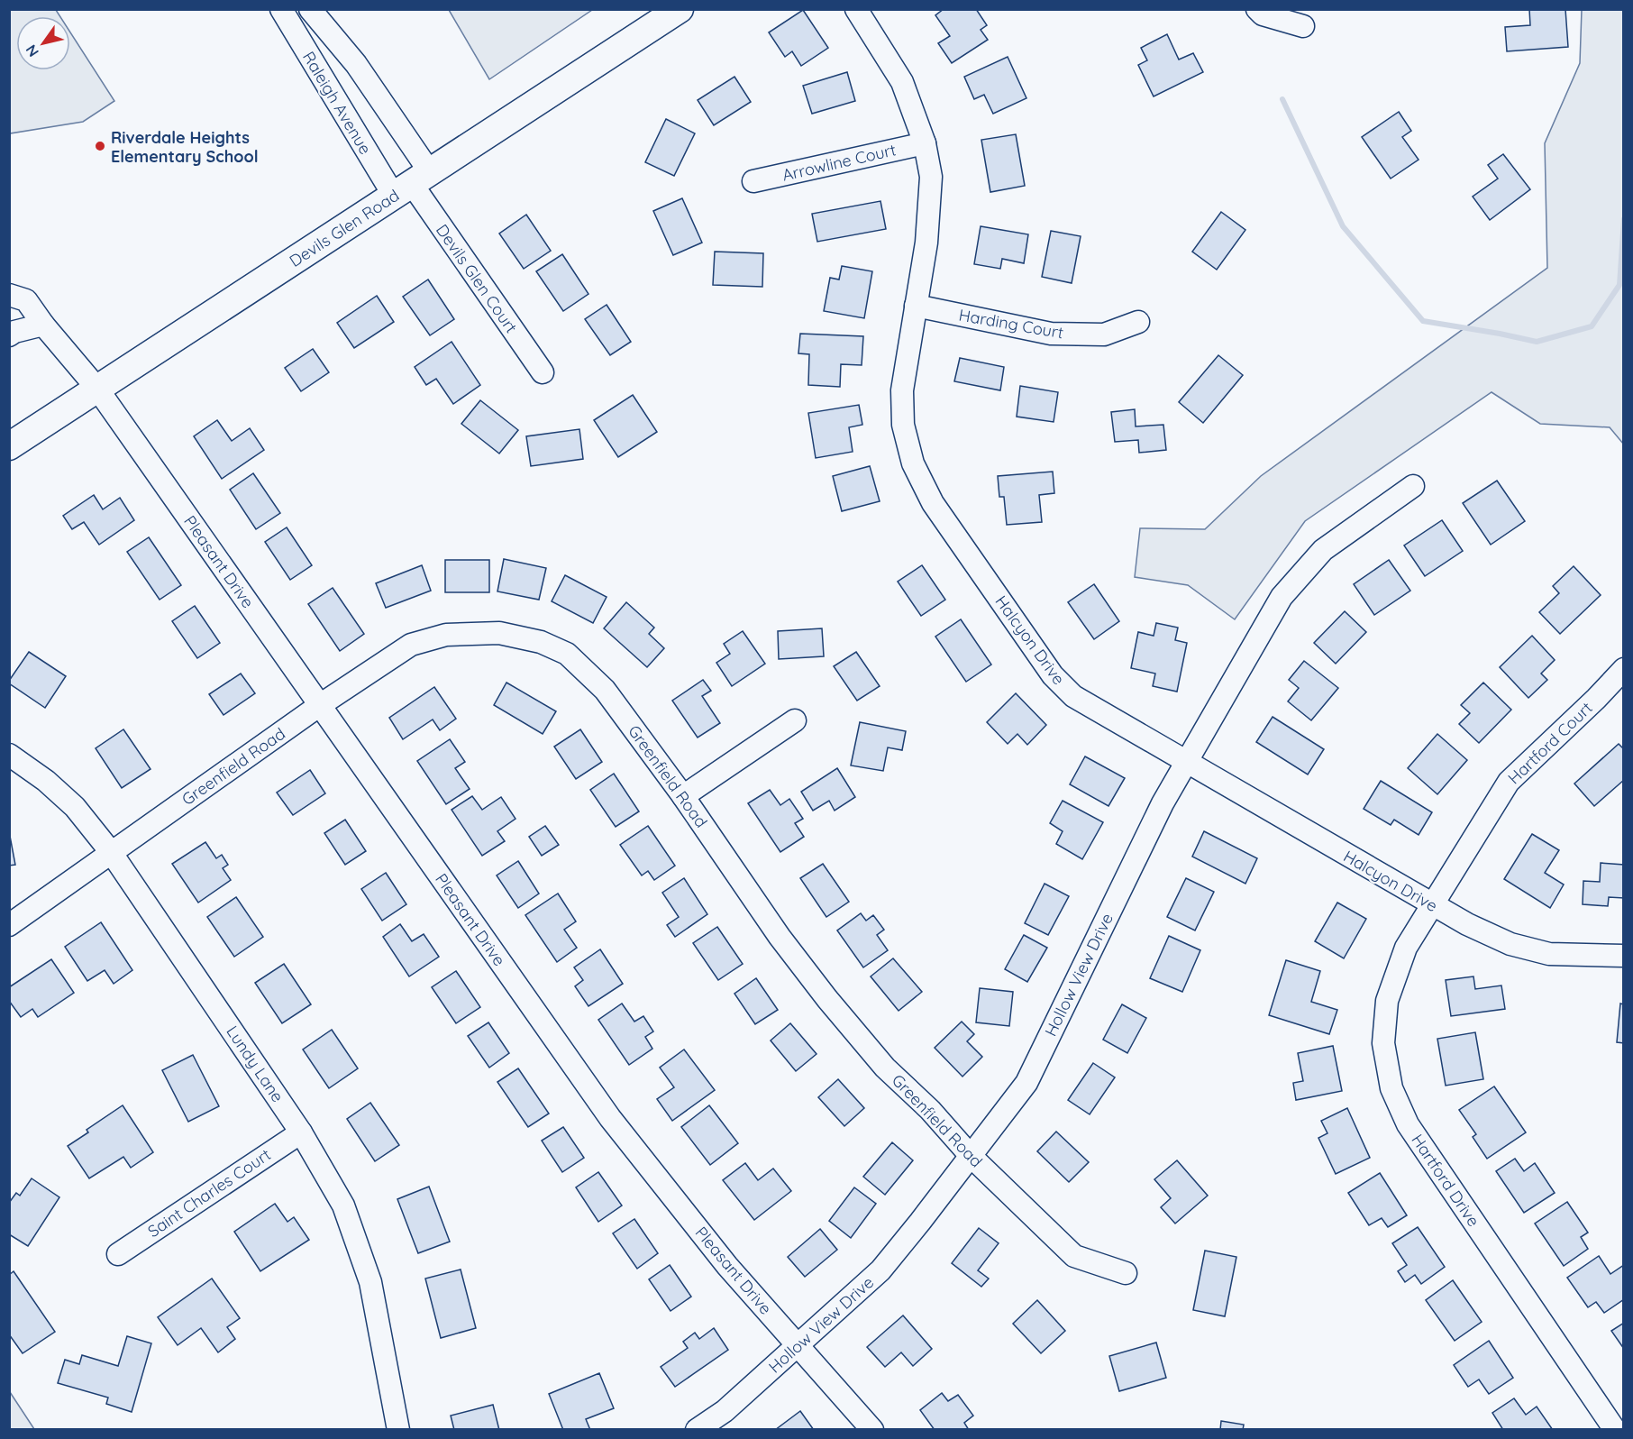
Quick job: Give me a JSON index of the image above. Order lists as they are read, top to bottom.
{
  "streets": {
    "main road": ["Devils Glen Road"],
    "street": [
      "Raleigh Avenue",
      "Arrowline Court",
      "Devils Glen Court",
      "Harding Court",
      "Pleasant Drive",
      "Halcyon Drive",
      "Hartford Court",
      "Greenfield Road",
      "Hollow View Drive",
      "Lundy Lane",
      "Hartford Drive",
      "Saint Charles Court"
    ]
  },
  "crossings": [
    ["Raleigh Avenue", "Devils Glen Road"],
    ["Raleigh Avenue", "Devils Glen Court"],
    ["Arrowline Court", "Halcyon Drive"],
    ["Devils Glen Road", "Devils Glen Court"],
    ["Devils Glen Road", "Pleasant Drive"],
    ["Harding Court", "Halcyon Drive"],
    ["Pleasant Drive", "Greenfield Road"],
    ["Pleasant Drive", "Hollow View Drive"],
    ["Halcyon Drive", "Hartford Court"],
    ["Halcyon Drive", "Hollow View Drive"],
    ["Halcyon Drive", "Hartford Drive"],
    ["Hartford Court", "Hartford Drive"],
    ["Greenfield Road", "Hollow View Drive"],
    ["Greenfield Road", "Lundy Lane"],
    ["Lundy Lane", "Saint Charles Court"]
  ],
  "places": ["Riverdale Heights Elementary School"],
  "north": "bottom left"
}
